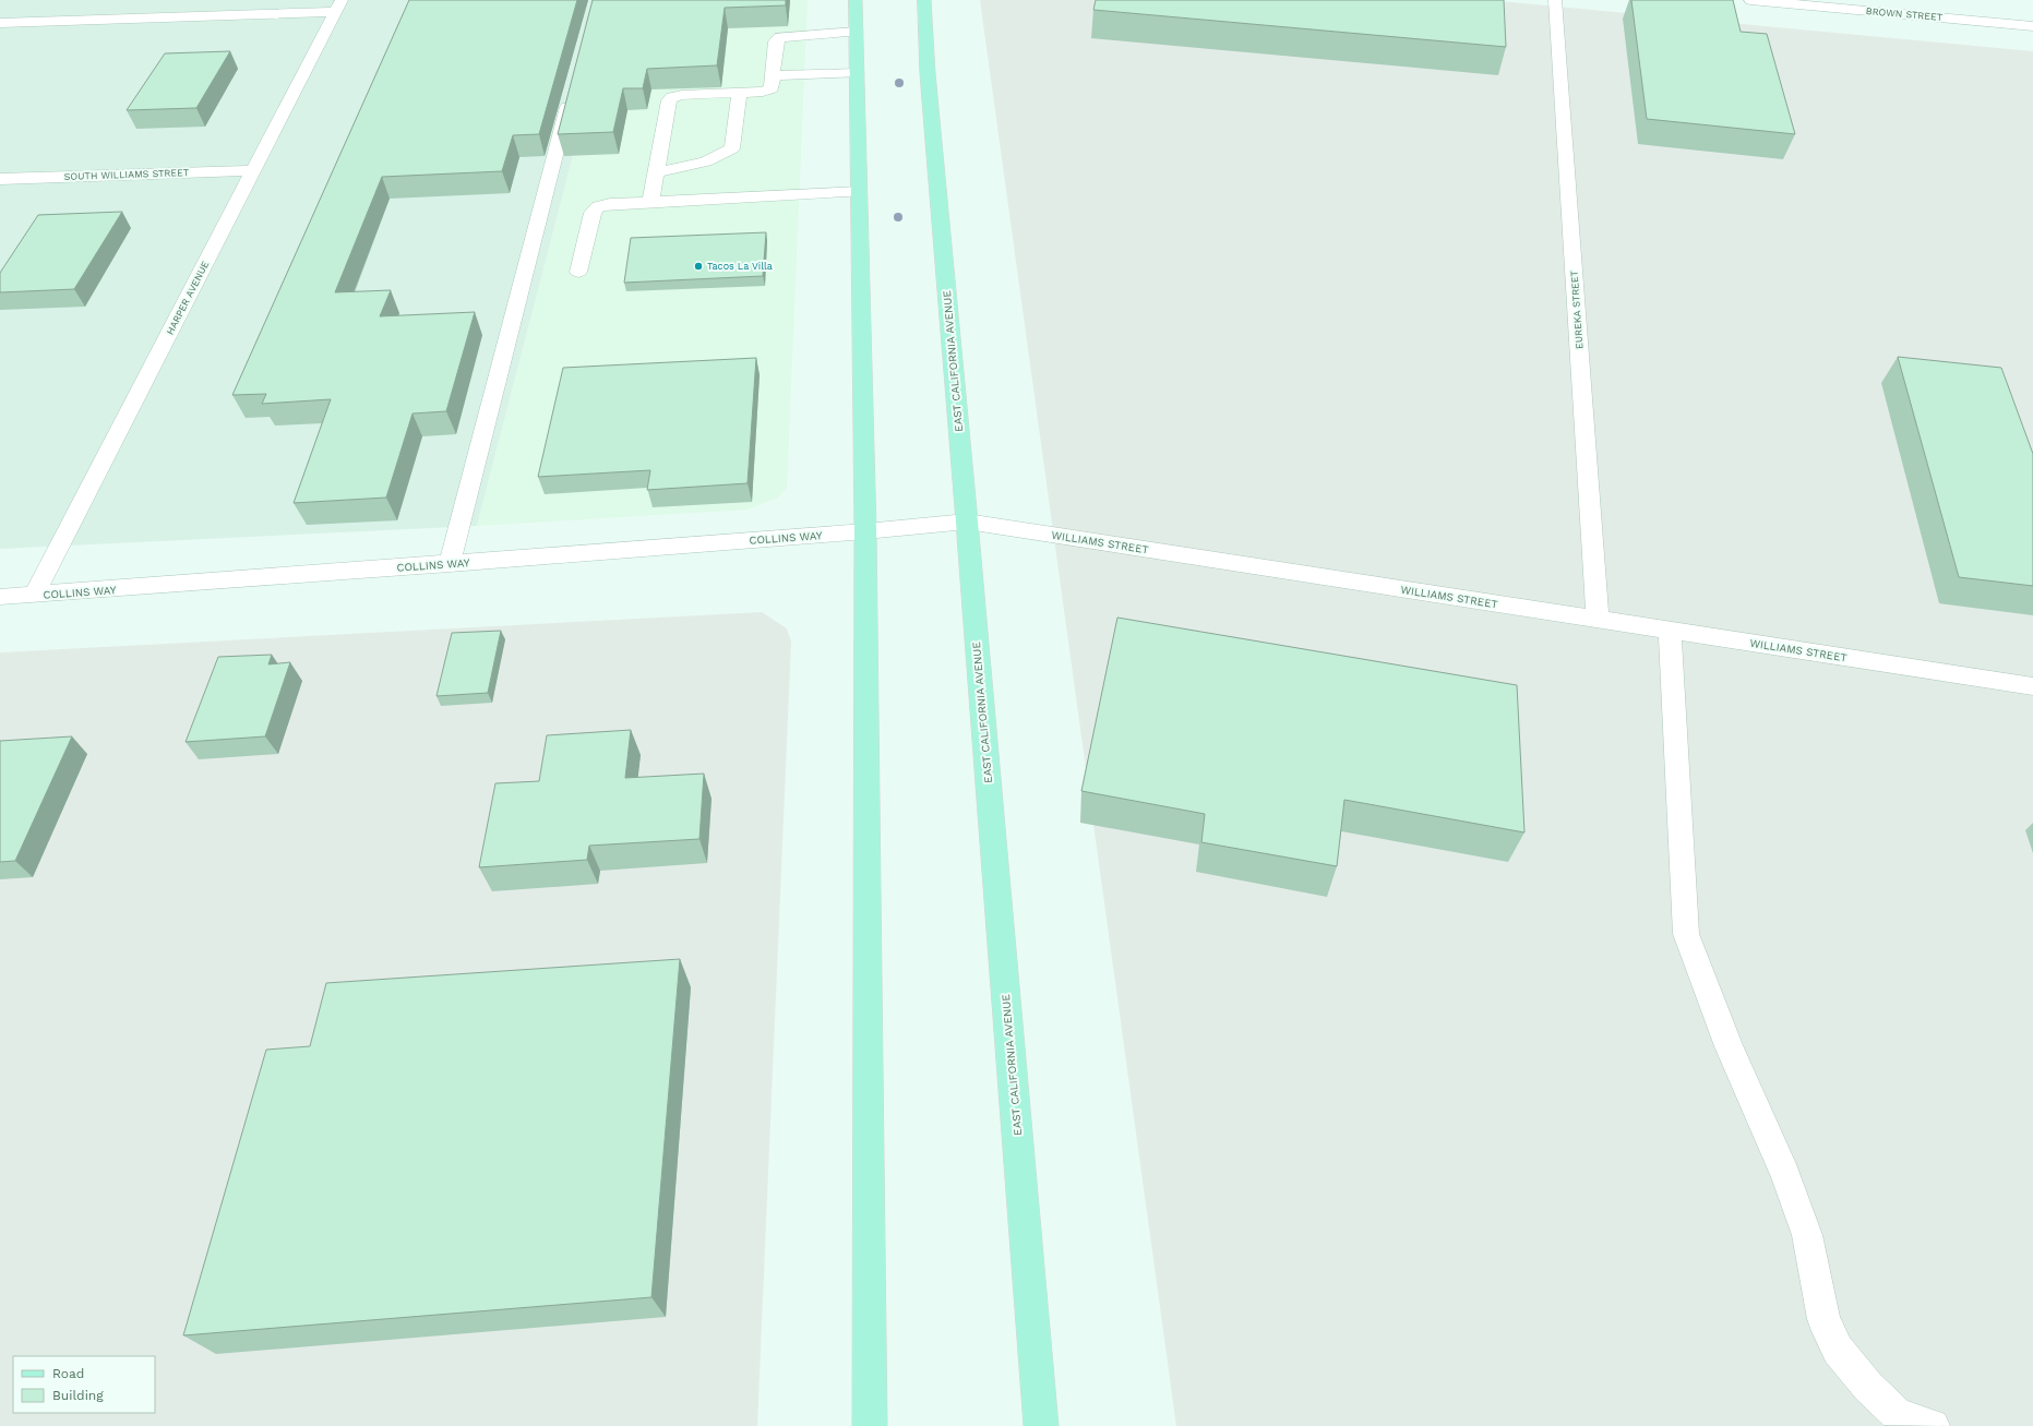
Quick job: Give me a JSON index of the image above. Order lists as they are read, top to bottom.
{
  "streets": {
    "main road": ["EAST CALIFORNIA AVENUE"],
    "street": [
      "BROWN STREET",
      "SOUTH WILLIAMS STREET",
      "HARPER AVENUE",
      "EUREKA STREET",
      "COLLINS WAY",
      "WILLIAMS STREET"
    ]
  },
  "crossings": [
    ["SOUTH WILLIAMS STREET", "HARPER AVENUE"],
    ["HARPER AVENUE", "COLLINS WAY"],
    ["EUREKA STREET", "WILLIAMS STREET"],
    ["EAST CALIFORNIA AVENUE", "WILLIAMS STREET"],
    ["COLLINS WAY", "WILLIAMS STREET"]
  ],
  "places": ["Tacos La Villa"],
  "legend": ["Road", "Building"]
}
